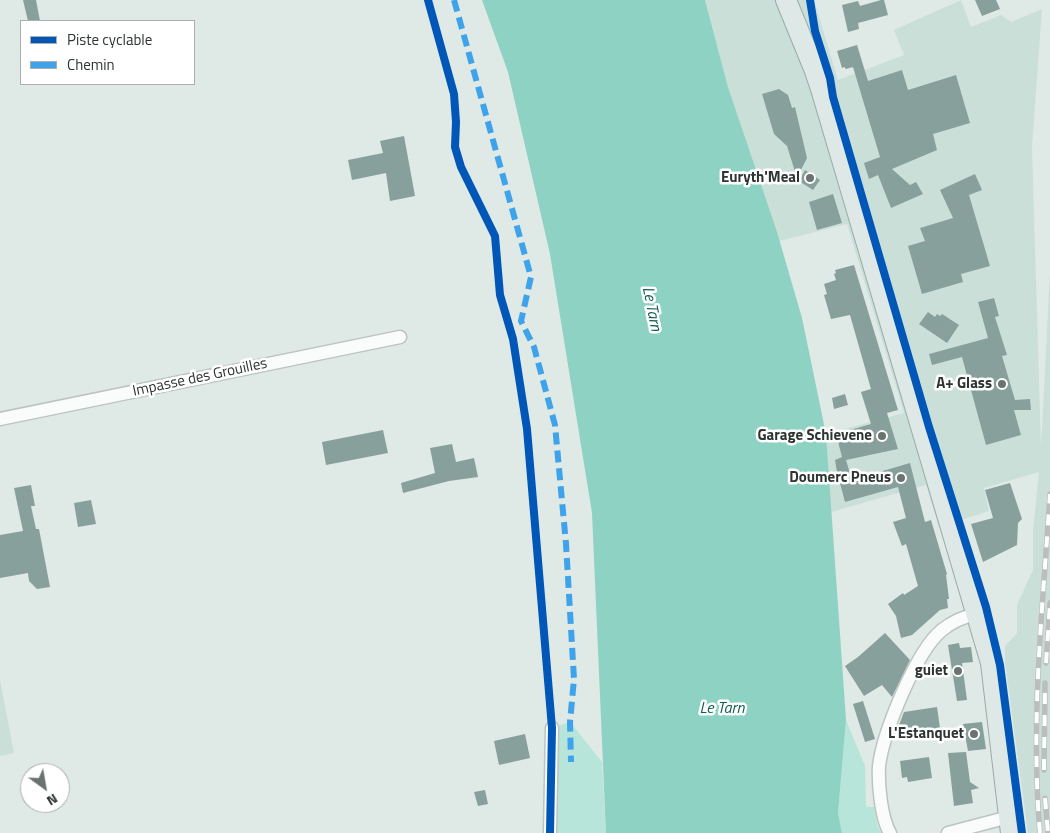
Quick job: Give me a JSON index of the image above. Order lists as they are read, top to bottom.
{
  "streets": {
    "street": ["Impasse des Grouilles"]
  },
  "water": ["Le Tarn"],
  "places": [
    "Euryth'Meal",
    "A+ Glass",
    "Garage Schievene",
    "Doumerc Pneus",
    "guiet",
    "L'Estanquet"
  ],
  "legend": ["Piste cyclable", "Chemin"],
  "north": "bottom right"
}
